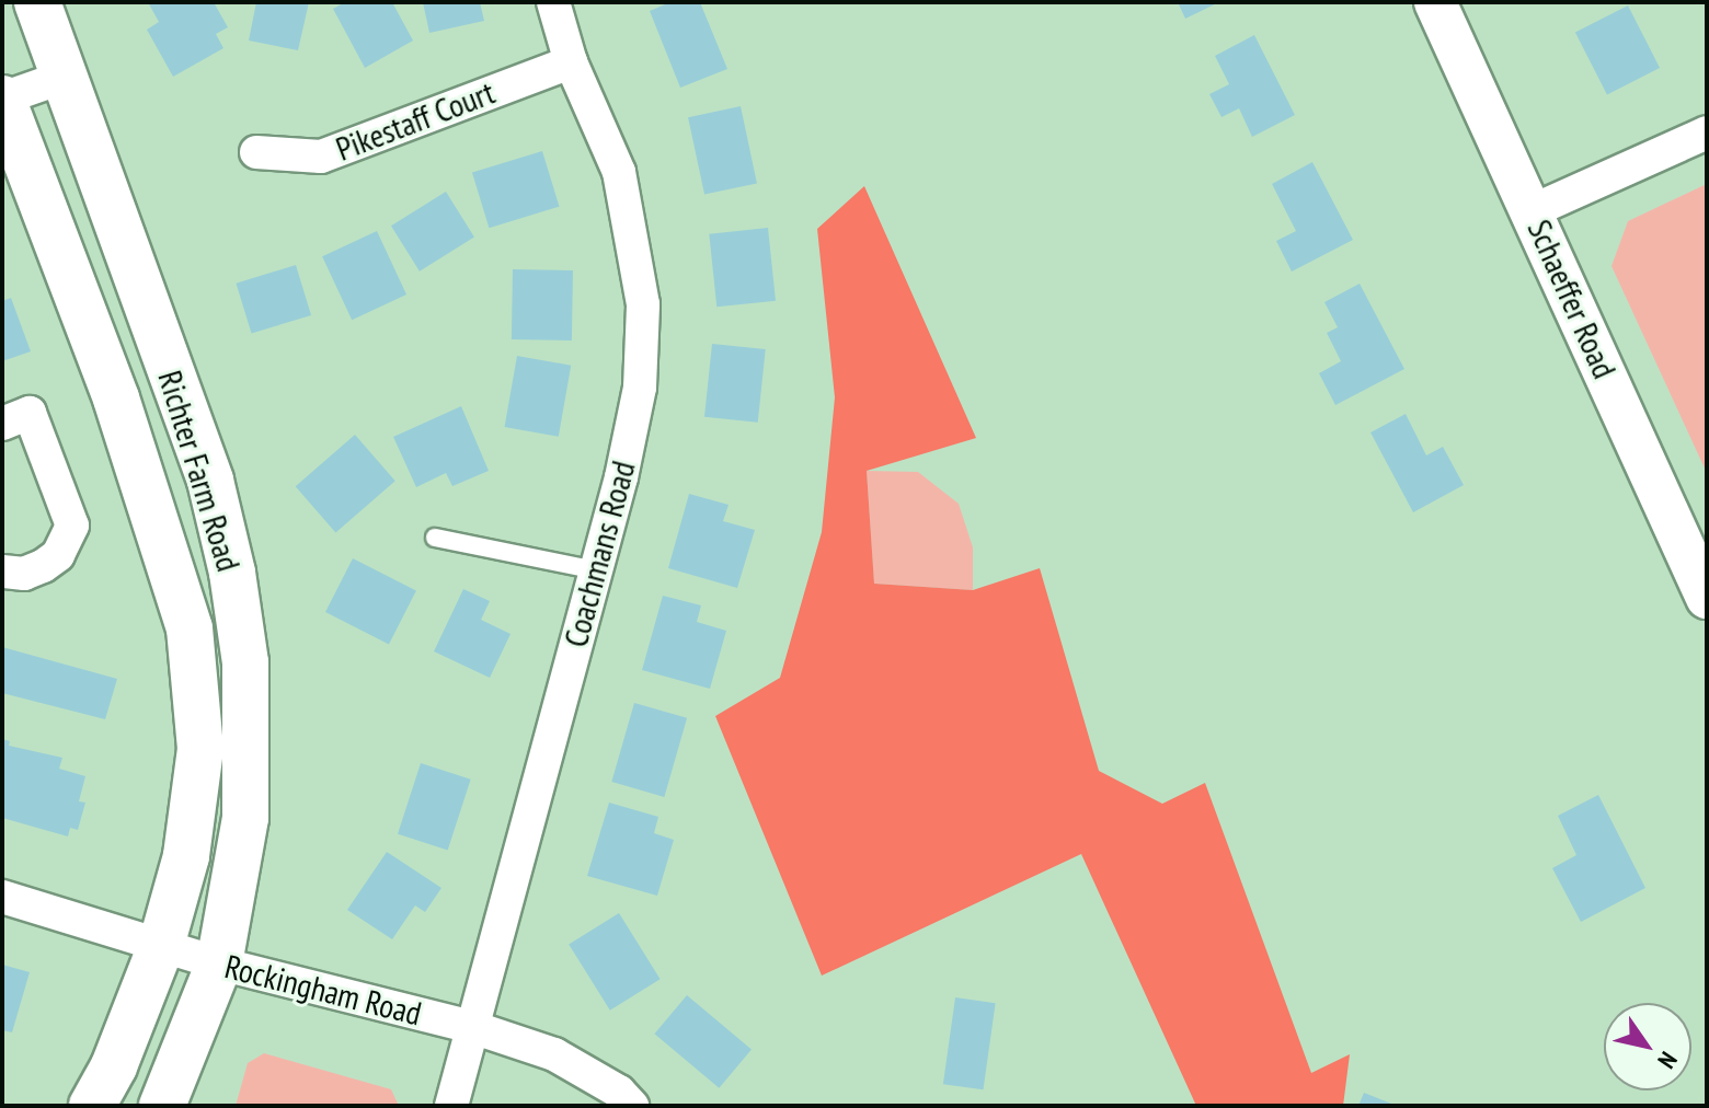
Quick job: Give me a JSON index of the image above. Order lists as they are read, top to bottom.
{
  "streets": {
    "main road": ["Richter Farm Road"],
    "street": [
      "Pikestaff Court",
      "Schaeffer Road",
      "Coachmans Road",
      "Rockingham Road"
    ]
  },
  "crossings": [
    ["Pikestaff Court", "Coachmans Road"],
    ["Richter Farm Road", "Rockingham Road"],
    ["Coachmans Road", "Rockingham Road"]
  ],
  "north": "bottom right"
}
